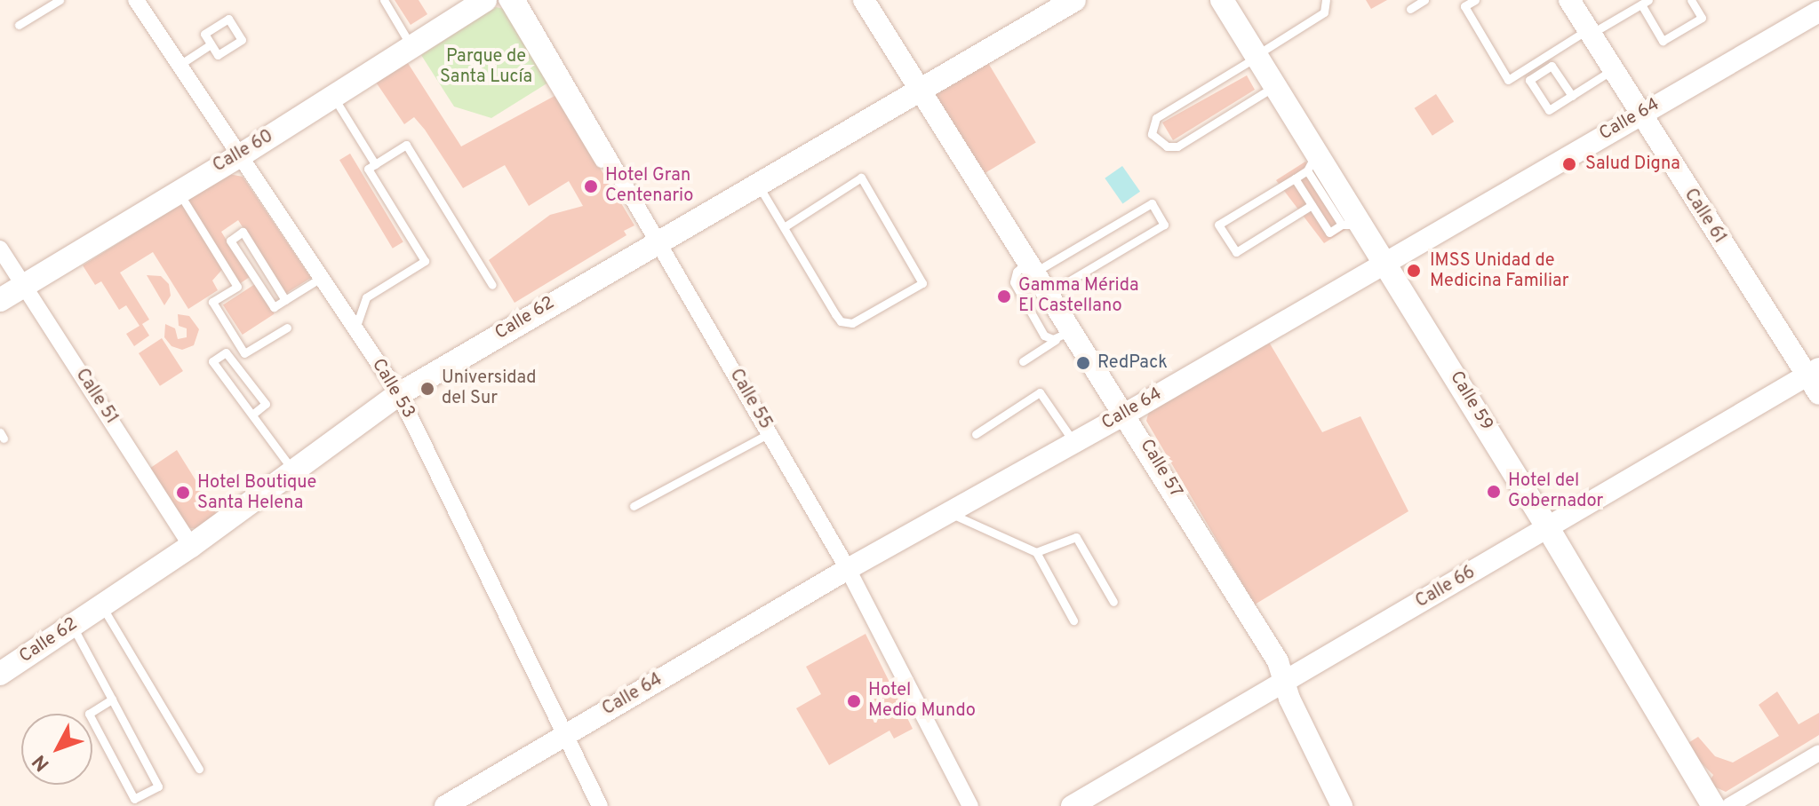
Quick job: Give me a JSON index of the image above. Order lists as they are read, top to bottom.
{
  "streets": {
    "main road": ["Calle 60", "Calle 62", "Calle 59"],
    "street": [
      "Calle 64",
      "Calle 61",
      "Calle 53",
      "Calle 51",
      "Calle 55",
      "Calle 57",
      "Calle 66"
    ]
  },
  "crossings": [
    ["Calle 64", "Calle 61"],
    ["Calle 64", "Calle 53"],
    ["Calle 64", "Calle 55"],
    ["Calle 64", "Calle 59"],
    ["Calle 64", "Calle 57"],
    ["Calle 60", "Calle 53"],
    ["Calle 60", "Calle 51"],
    ["Calle 61", "Calle 66"],
    ["Calle 62", "Calle 53"],
    ["Calle 62", "Calle 51"],
    ["Calle 62", "Calle 55"],
    ["Calle 62", "Calle 57"],
    ["Calle 59", "Calle 66"],
    ["Calle 57", "Calle 66"]
  ],
  "parks": ["Parque de Santa Lucía"],
  "places": [
    "Salud Digna",
    "Hotel Gran Centenario",
    "IMSS Unidad de Medicina Familiar",
    "Gamma Mérida El Castellano",
    "RedPack",
    "Universidad del Sur",
    "Hotel del Gobernador",
    "Hotel Boutique Santa Helena",
    "Hotel Medio Mundo"
  ],
  "north": "bottom left"
}
